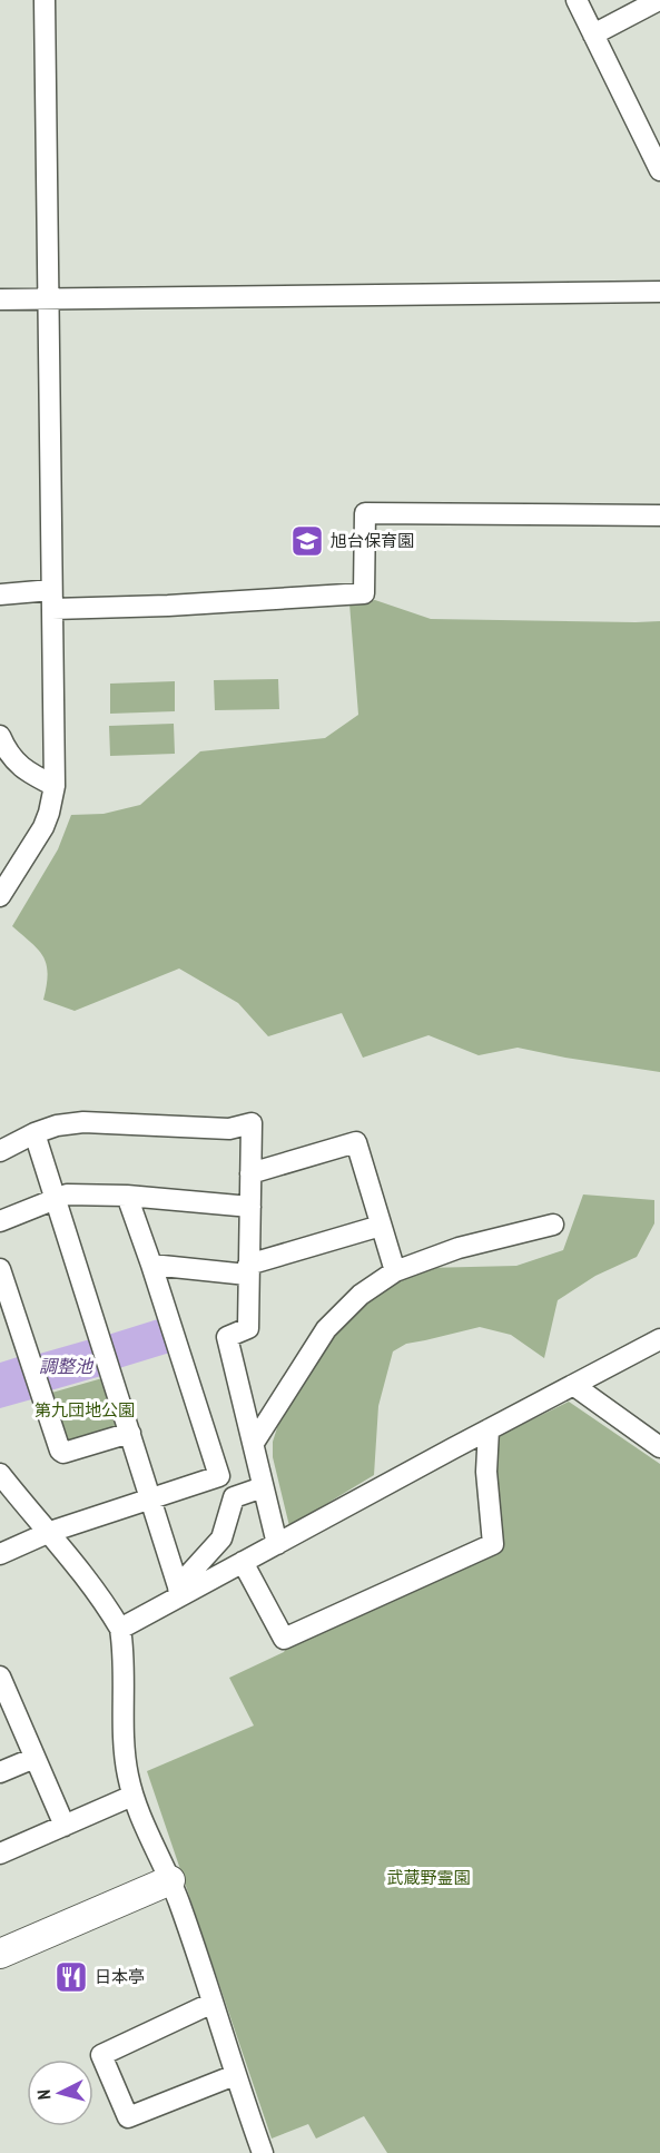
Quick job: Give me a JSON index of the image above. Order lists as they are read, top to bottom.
{
  "water": ["調整池"],
  "parks": ["第九団地公園", "武蔵野霊園"],
  "places": {
    "school or university": ["旭台保育園"],
    "restaurant": ["日本亭"]
  },
  "north": "left"
}
